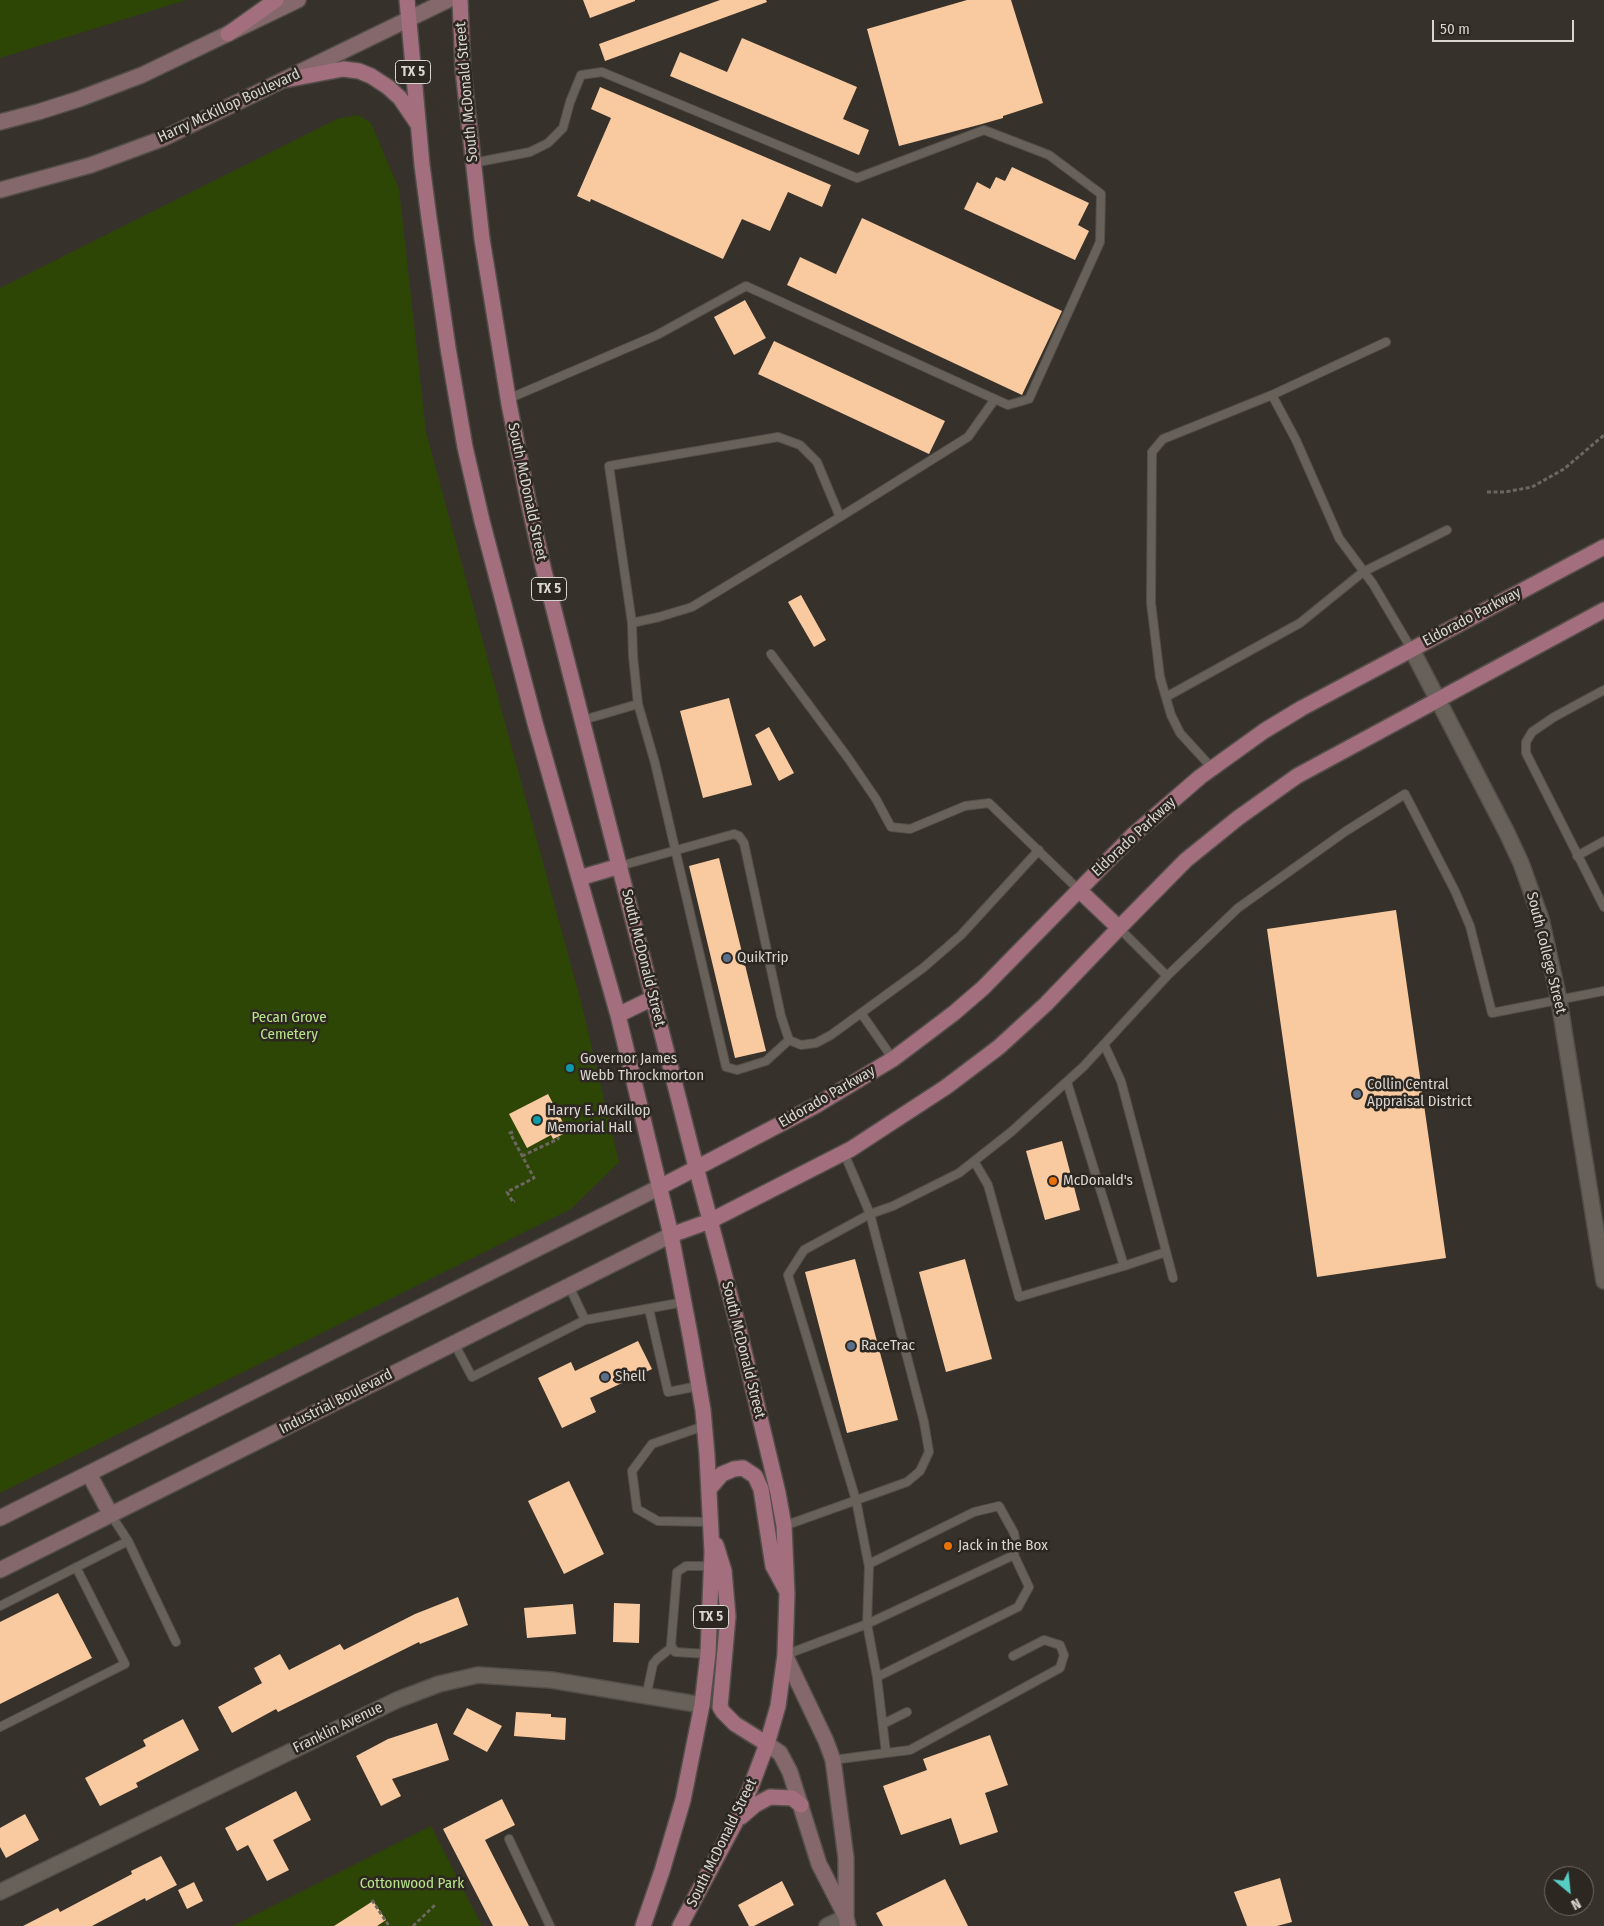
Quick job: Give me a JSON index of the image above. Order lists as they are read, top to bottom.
{
  "streets": {
    "main road": [
      "TX 5",
      "South McDonald Street",
      "Harry McKillop Boulevard",
      "Eldorado Parkway",
      "Industrial Boulevard"
    ],
    "street": ["South College Street", "Franklin Avenue"]
  },
  "crossings": [
    ["TX 5", "Harry McKillop Boulevard"],
    ["TX 5", "Eldorado Parkway"],
    ["TX 5", "Industrial Boulevard"],
    ["TX 5", "Franklin Avenue"],
    ["South McDonald Street", "Eldorado Parkway"],
    ["Eldorado Parkway", "South College Street"]
  ],
  "parks": ["Pecan Grove Cemetery", "Cottonwood Park"],
  "places": [
    "QuikTrip",
    "Governor James Webb Throckmorton",
    "Collin Central Appraisal District",
    "Harry E. McKillop Memorial Hall",
    "McDonald's",
    "RaceTrac",
    "Shell",
    "Jack in the Box"
  ],
  "scale_bar": "50 m",
  "north": "bottom right"
}
